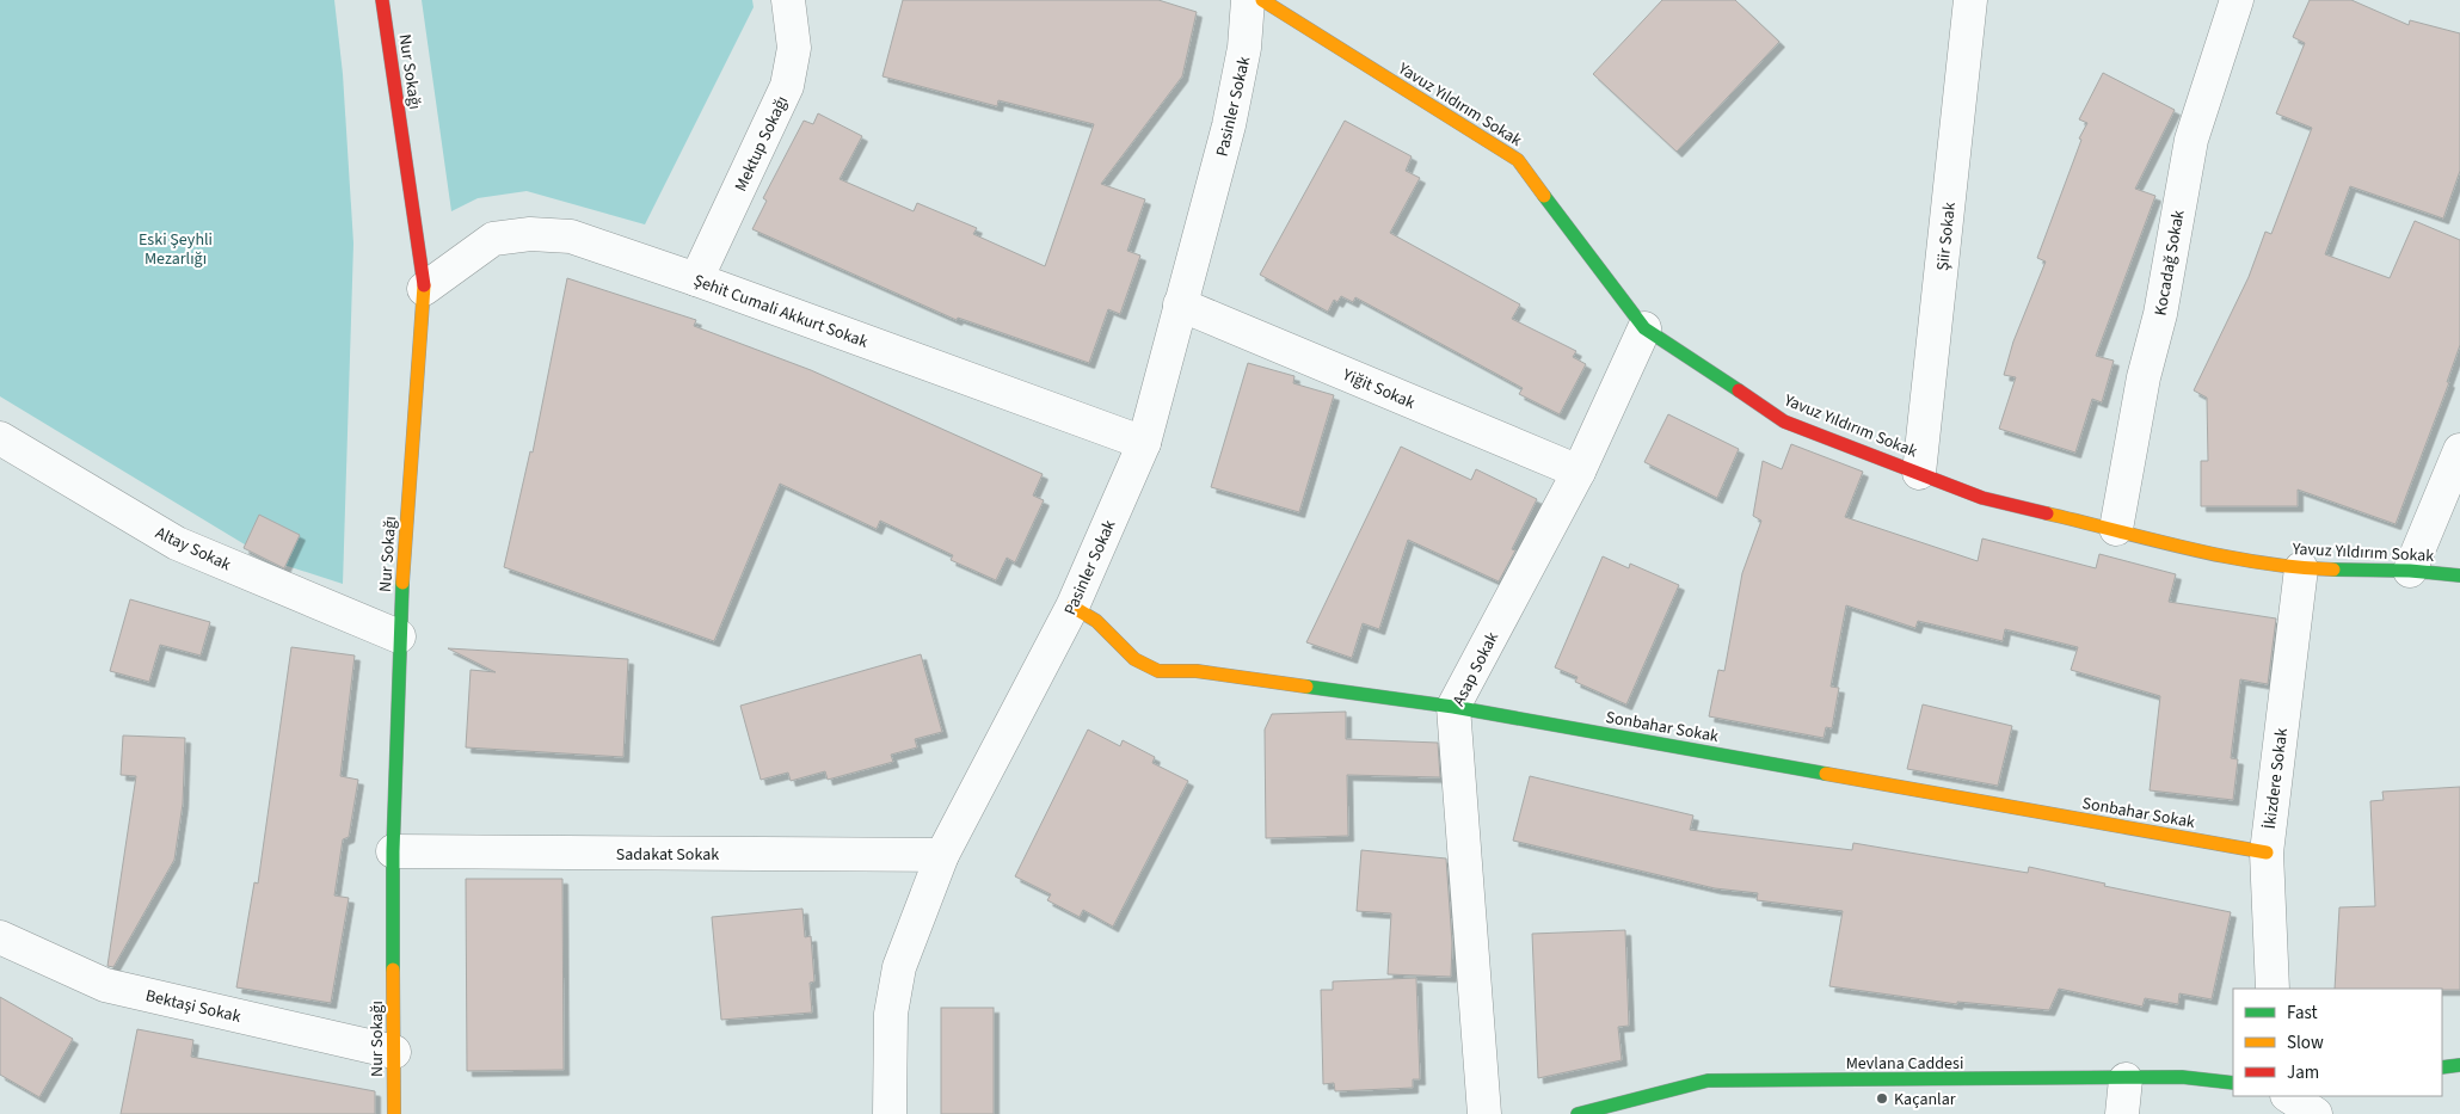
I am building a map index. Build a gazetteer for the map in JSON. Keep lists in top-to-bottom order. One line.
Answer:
{"streets":{"street":["Nur Sokağı","Yavuz Yıldırım Sokak","Pasinler Sokak","Mektup Sokağı","Şiir Sokak","Kocadağ Sokak","Şehit Cumali Akkurt Sokak","Yiğit Sokak","Altay Sokak","Asap Sokak","Sonbahar Sokak","İkizdere Sokak","Sadakat Sokak","Bektaşi Sokak","Mevlana Caddesi"]},"crossings":[["Nur Sokağı","Şehit Cumali Akkurt Sokak"],["Nur Sokağı","Altay Sokak"],["Nur Sokağı","Sadakat Sokak"],["Nur Sokağı","Bektaşi Sokak"],["Yavuz Yıldırım Sokak","Şiir Sokak"],["Yavuz Yıldırım Sokak","Kocadağ Sokak"],["Yavuz Yıldırım Sokak","Asap Sokak"],["Yavuz Yıldırım Sokak","İkizdere Sokak"],["Pasinler Sokak","Şehit Cumali Akkurt Sokak"],["Pasinler Sokak","Yiğit Sokak"],["Pasinler Sokak","Sonbahar Sokak"],["Pasinler Sokak","Sadakat Sokak"],["Mektup Sokağı","Şehit Cumali Akkurt Sokak"],["Yiğit Sokak","Asap Sokak"],["Asap Sokak","Sonbahar Sokak"],["Sonbahar Sokak","İkizdere Sokak"]],"parks":["Eski Şeyhli Mezarlığı"],"places":["Kaçanlar"],"legend":["Fast","Slow","Jam"]}
